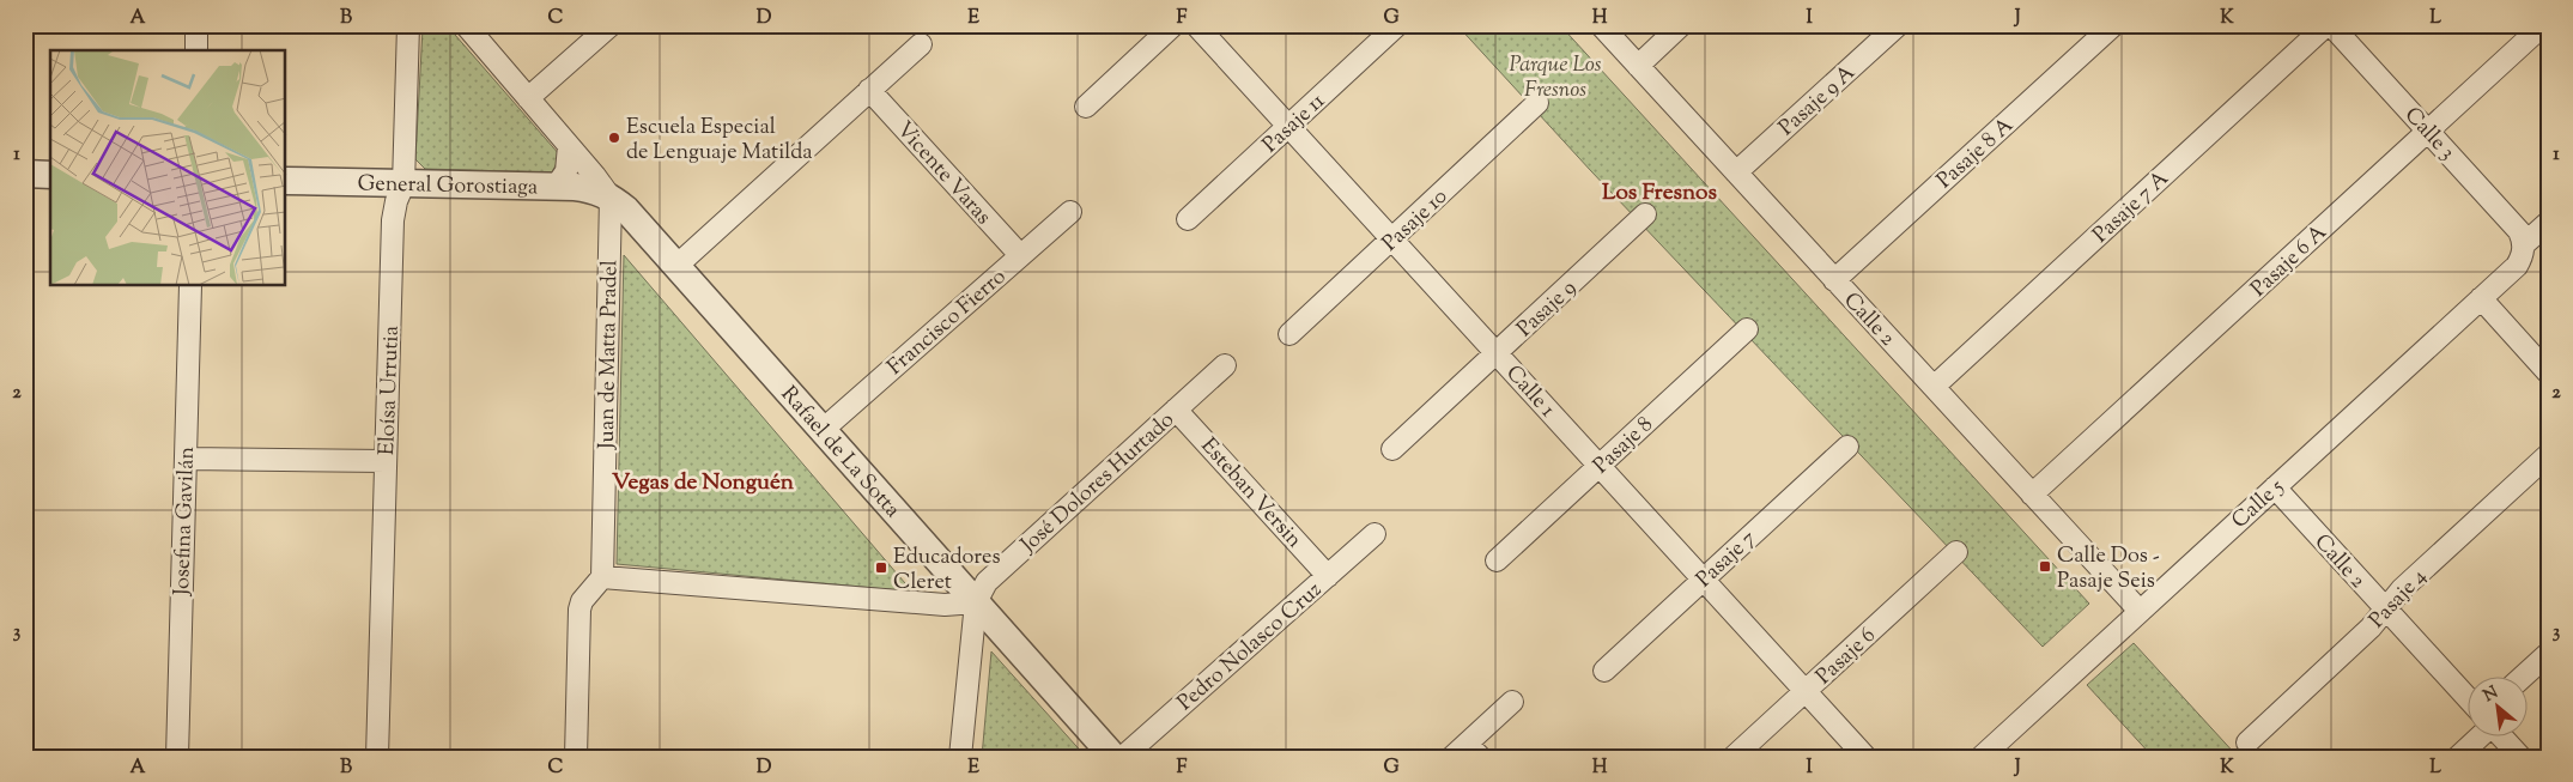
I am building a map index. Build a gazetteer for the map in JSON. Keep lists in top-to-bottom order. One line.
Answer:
{"streets":{"street":["Pasaje 9 A","Pasaje 11","Calle 3","Pasaje 8 A","Vicente Varas","General Gorostiaga","Pasaje 7 A","Pasaje 10","Pasaje 6 A","Pasaje 9","Calle 2","Francisco Fierro","Juan de Matta Pradel","Eloísa Urrutia","Calle 1","Pasaje 8","Rafael de La Sotta","José Dolores Hurtado","Esteban Versin","Calle 5","Josefina Gavilán","Pasaje 7","Pasaje 4","Pedro Nolasco Cruz","Pasaje 6"]},"crossings":[["Pasaje 9 A","Calle 2"],["Pasaje 11","Calle 1"],["Calle 3","Pasaje 6 A"],["Calle 3","Calle 5"],["Pasaje 8 A","Calle 2"],["Vicente Varas","Francisco Fierro"],["General Gorostiaga","Juan de Matta Pradel"],["General Gorostiaga","Eloísa Urrutia"],["General Gorostiaga","Rafael de La Sotta"],["Pasaje 7 A","Calle 2"],["Pasaje 10","Calle 1"],["Pasaje 6 A","Calle 2"],["Pasaje 9","Calle 1"],["Calle 2","Calle 5"],["Calle 2","Pasaje 4"],["Francisco Fierro","Rafael de La Sotta"],["Juan de Matta Pradel","Rafael de La Sotta"],["Calle 1","Pasaje 8"],["Calle 1","Pasaje 7"],["Calle 1","Pasaje 6"],["Rafael de La Sotta","José Dolores Hurtado"],["José Dolores Hurtado","Esteban Versin"],["Esteban Versin","Pedro Nolasco Cruz"]],"districts":["Los Fresnos","Vegas de Nonguén"],"parks":["Parque Los Fresnos"],"places":{"other":["Escuela Especial de Lenguaje Matilda"],"transit":["Calle Dos - Pasaje Seis","Educadores Cleret"]},"north":"top left","grid":{"columns":["A","B","C","D","E","F","G","H","I","J","K","L"],"rows":["1","2","3"]}}
